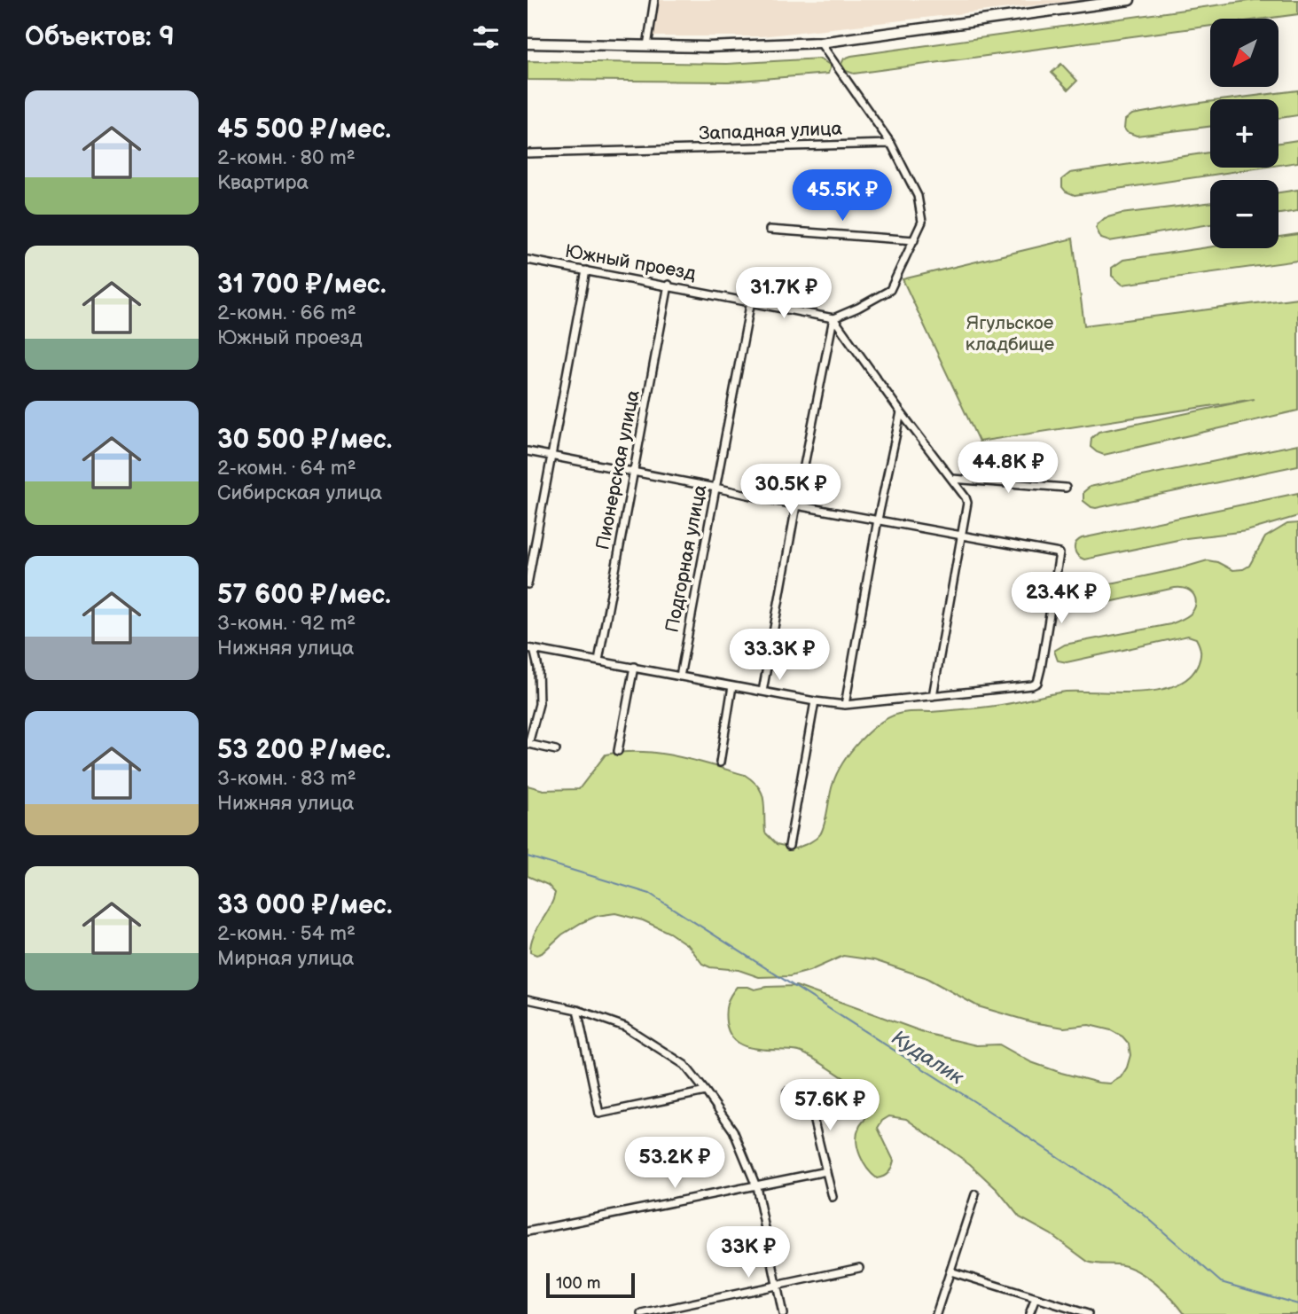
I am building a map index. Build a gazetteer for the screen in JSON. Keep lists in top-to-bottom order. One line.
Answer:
{"streets":{"street":["Западная улица","Южный проезд","Пионерская улица","Подгорная улица"]},"crossings":[["Южный проезд","Пионерская улица"],["Южный проезд","Подгорная улица"]],"water":["Кудалик"],"parks":["Ягульское кладбище"],"scale_bar":"100 m","north":"bottom left","page":{"heading":"Объектов: 9","map_buttons":["+","−"],"list":[{"name":"45 500 ₽/мес.","note":"2-комн. · 80 m² · Квартира"},{"name":"31 700 ₽/мес.","note":"2-комн. · 66 m² · Южный проезд"},{"name":"30 500 ₽/мес.","note":"2-комн. · 64 m² · Сибирская улица"},{"name":"57 600 ₽/мес.","note":"3-комн. · 92 m² · Нижняя улица"},{"name":"53 200 ₽/мес.","note":"3-комн. · 83 m² · Нижняя улица"},{"name":"33 000 ₽/мес.","note":"2-комн. · 54 m² · Мирная улица"}],"price":["45.5K ₽","31.7K ₽","44.8K ₽","30.5K ₽","23.4K ₽","33.3K ₽","57.6K ₽","53.2K ₽","33K ₽"],"scale":"100 m"}}
